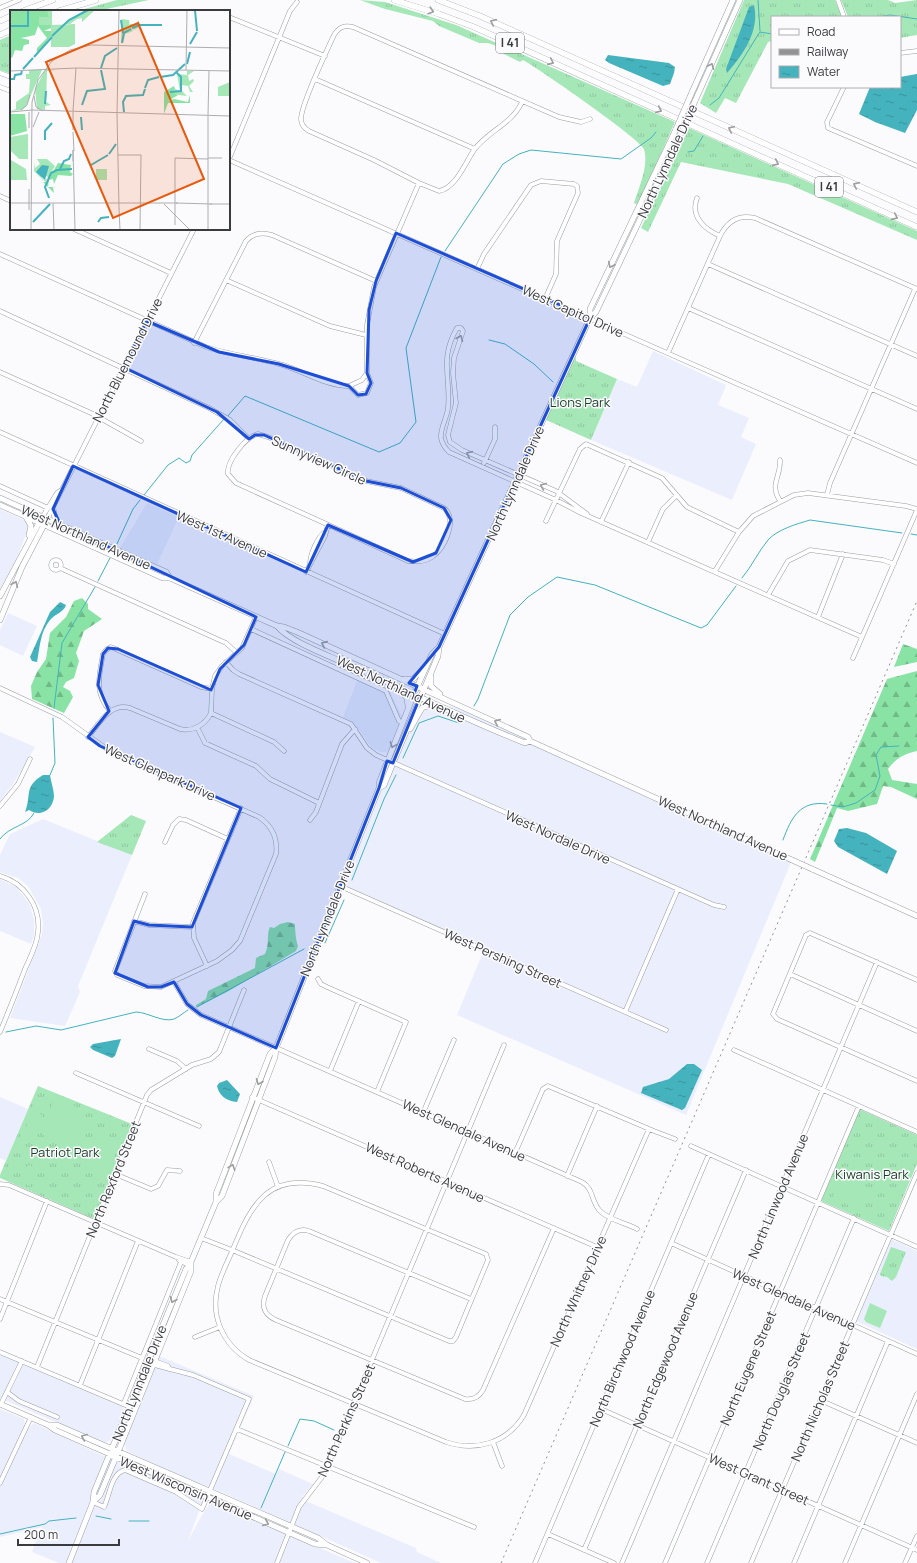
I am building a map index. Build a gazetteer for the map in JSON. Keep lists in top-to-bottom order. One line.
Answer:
{"streets":{"highway":["I 41"],"main road":["North Lynndale Drive","North Bluemound Drive","West Northland Avenue","West Wisconsin Avenue"],"street":["West Capitol Drive","Sunnyview Circle","West 1st Avenue","West Glenpark Drive","West Nordale Drive","West Pershing Street","West Glendale Avenue","West Roberts Avenue","North Rexford Street","North Linwood Avenue","North Whitney Drive","North Birchwood Avenue","North Edgewood Avenue","North Eugene Street","North Douglas Street","North Nicholas Street","North Perkins Street","West Grant Street"]},"crossings":[["North Lynndale Drive","West Capitol Drive"],["North Lynndale Drive","West 1st Avenue"],["North Lynndale Drive","West Northland Avenue"],["North Lynndale Drive","West Nordale Drive"],["North Lynndale Drive","West Pershing Street"],["North Lynndale Drive","West Glendale Avenue"],["North Lynndale Drive","West Roberts Avenue"],["North Lynndale Drive","West Wisconsin Avenue"],["North Bluemound Drive","West 1st Avenue"],["North Bluemound Drive","West Northland Avenue"],["West Glendale Avenue","North Rexford Street"],["West Glendale Avenue","North Linwood Avenue"],["West Glendale Avenue","North Whitney Drive"],["West Glendale Avenue","North Birchwood Avenue"],["West Glendale Avenue","North Edgewood Avenue"],["West Glendale Avenue","North Eugene Street"],["West Glendale Avenue","North Douglas Street"],["West Glendale Avenue","North Nicholas Street"],["West Glendale Avenue","North Perkins Street"],["West Roberts Avenue","North Whitney Drive"],["West Roberts Avenue","North Perkins Street"],["North Linwood Avenue","West Grant Street"],["North Whitney Drive","North Perkins Street"],["North Birchwood Avenue","West Grant Street"],["North Edgewood Avenue","West Grant Street"],["North Eugene Street","West Grant Street"],["North Douglas Street","West Grant Street"],["North Nicholas Street","West Grant Street"],["North Perkins Street","West Wisconsin Avenue"]],"parks":["Lions Park","Patriot Park","Kiwanis Park"],"legend":["Road","Railway","Water"],"scale_bar":"200 m"}
